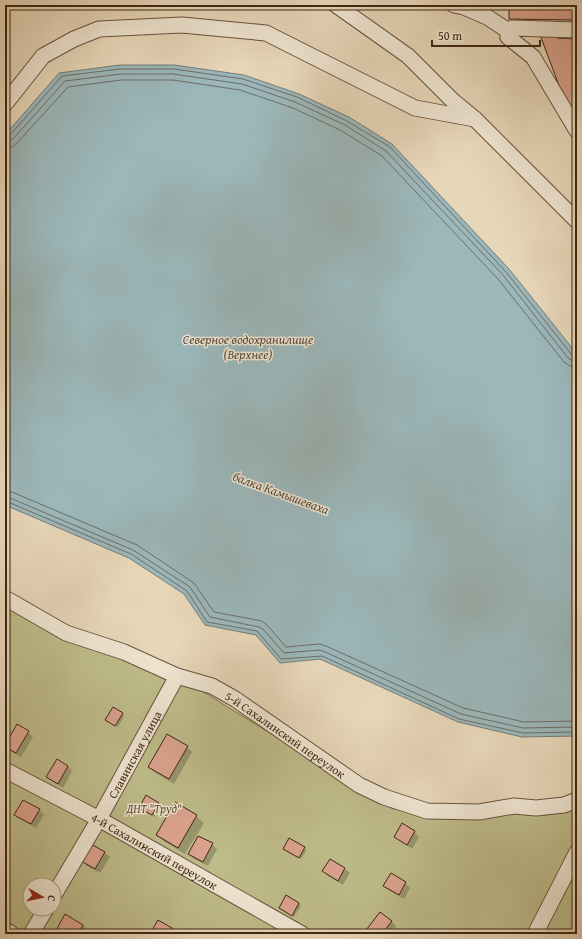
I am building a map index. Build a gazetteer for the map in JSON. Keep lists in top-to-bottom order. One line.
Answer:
{"streets":{"street":["5-й Сахалинский переулок","Славинская улица","4-й Сахалинский переулок"]},"crossings":[["5-й Сахалинский переулок","Славинская улица"],["Славинская улица","4-й Сахалинский переулок"]],"water":["Северное водохранилище (Верхнее)","балка Камышеваха"],"parks":["ДНТ \"Труд\""],"scale_bar":"50 m","north":"right"}
